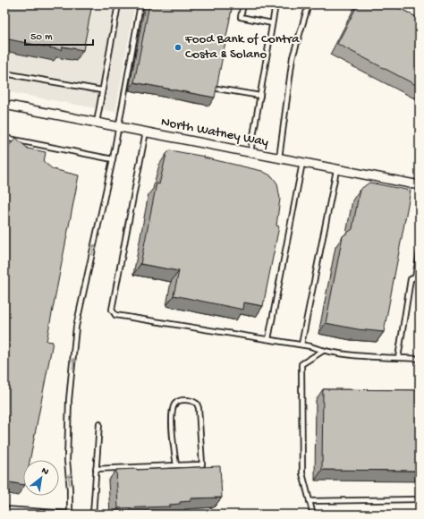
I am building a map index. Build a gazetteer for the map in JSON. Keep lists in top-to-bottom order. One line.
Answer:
{"streets":{"street":["North Watney Way"]},"places":["Food Bank of Contra Costa & Solano"],"scale_bar":"50 m","north":"top right"}
